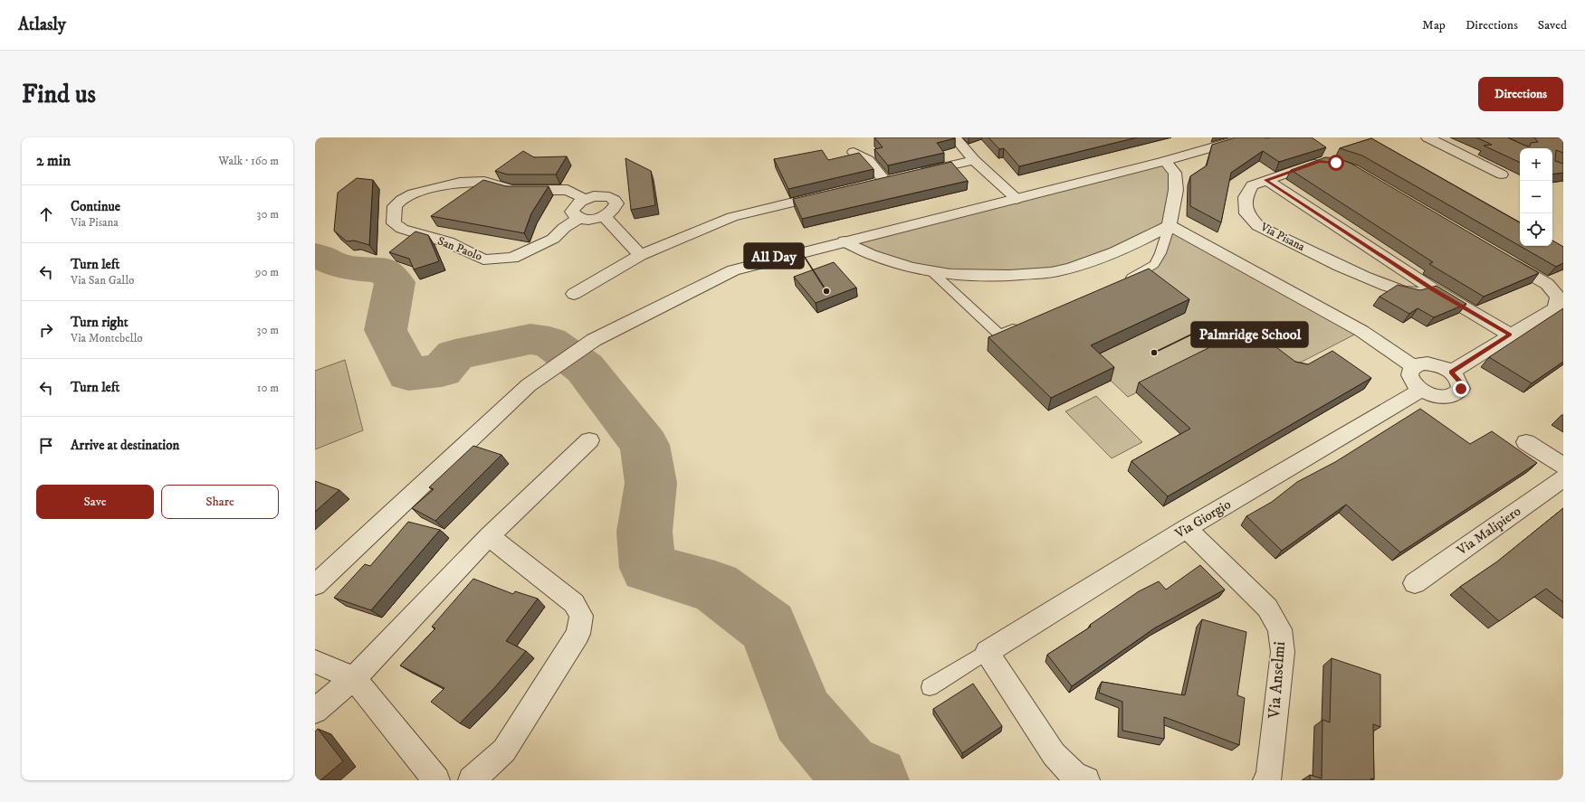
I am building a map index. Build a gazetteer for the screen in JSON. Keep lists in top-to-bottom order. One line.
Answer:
{"streets":{"street":["Via Pisana","San Paolo","Via Giorgio","Via Malipiero","Via Anselmi"]},"crossings":[["Via Giorgio","Via Anselmi"]],"places":["All Day","Palmridge School"],"page":{"header":"Atlasly","nav":["Map","Directions","Saved"],"buttons":["Directions",["Save","Share"]],"title":"Find us","heading":["2 min","Walk · 160 m"],"map_buttons":["+","−"],"list":[["Continue","Via Pisana","30 m"],["Turn left","Via San Gallo","90 m"],["Turn right","Via Montebello","30 m"],["Turn left","10 m"],"Arrive at destination"]}}
